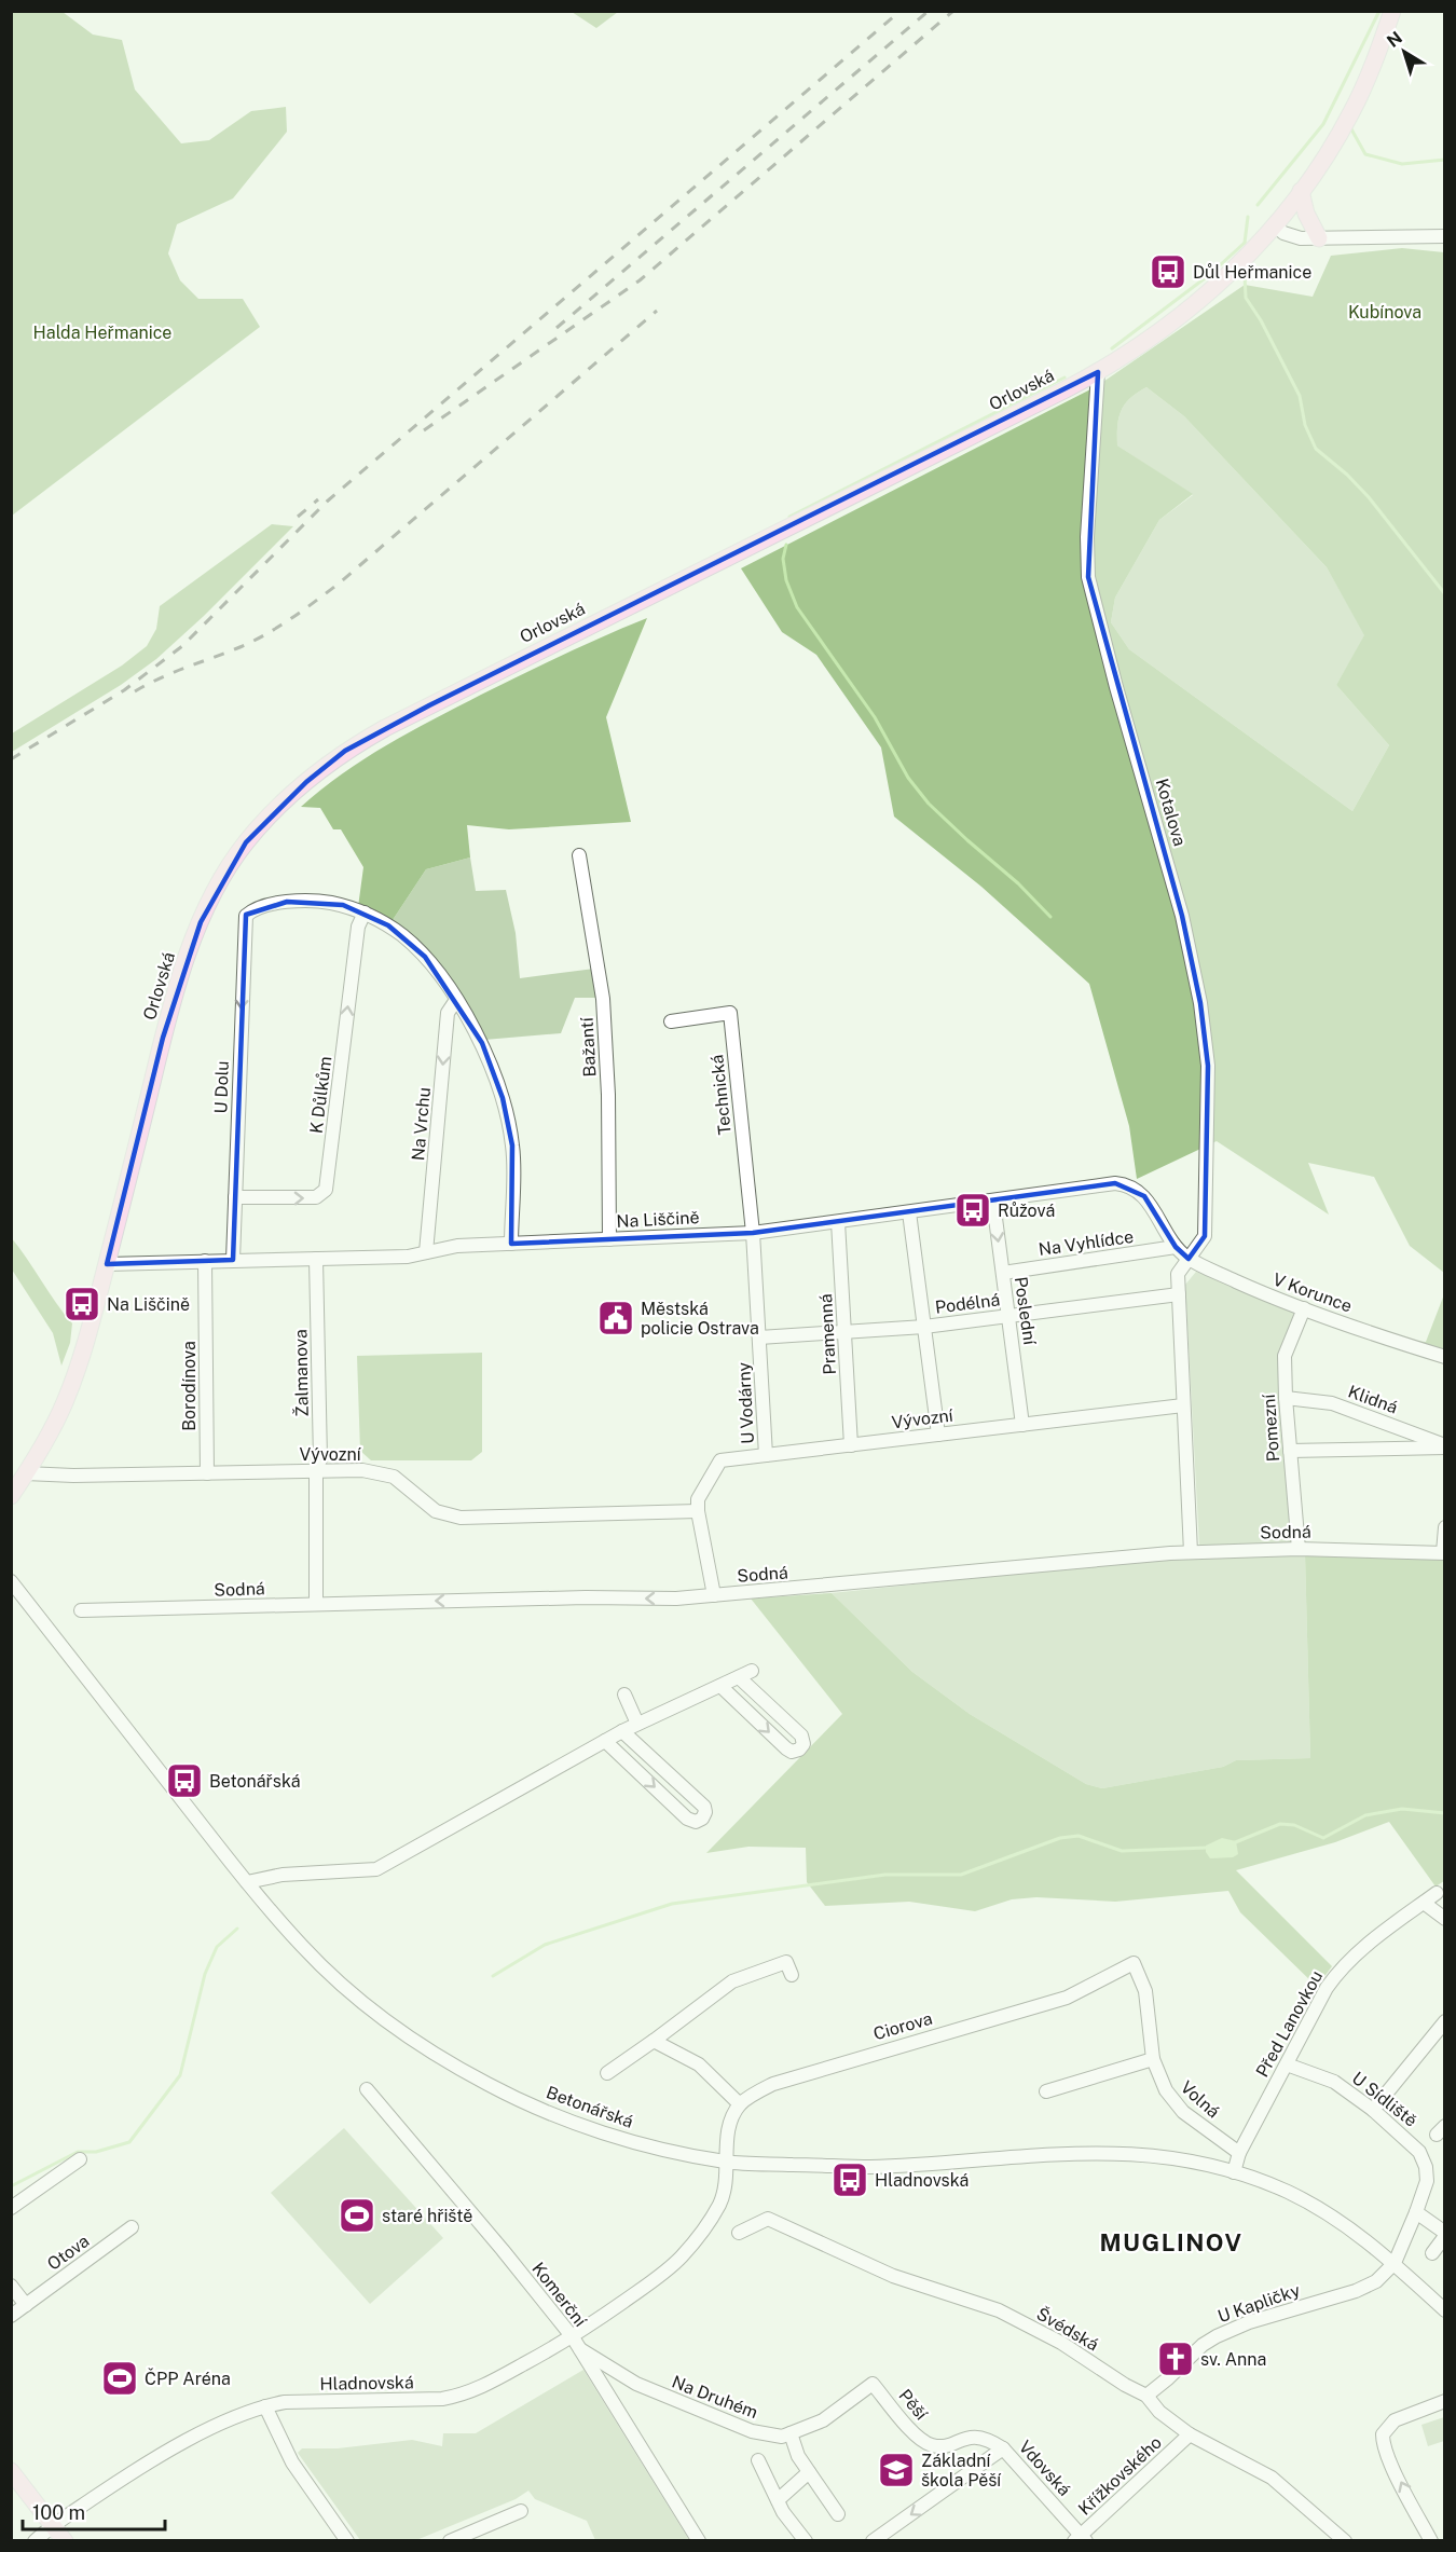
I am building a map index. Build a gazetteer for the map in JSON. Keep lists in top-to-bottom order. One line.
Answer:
{"streets":{"main road":["Orlovská"],"street":["Kotalova","Bažantí","U Dolu","K Důlkům","Technická","Na Vrchu","Na Liščině","Na Vyhlídce","V Korunce","Podélná","Poslední","Pramenná","Žalmanova","Borodínova","Klidná","U Vodárny","Vývozní","Pomezní","Sodná","Před Lanovkou","Ciorova","Volná","U Sídliště","Betonářská","Otova","Komerční","U Kapličky","Švédská","Hladnovská","Na Druhém","Pěší","Vdovská","Křížkovského"]},"crossings":[["Orlovská","Kotalova"],["Orlovská","Na Liščině"],["Orlovská","Vývozní"],["Kotalova","V Korunce"],["Bažantí","Na Liščině"],["U Dolu","K Důlkům"],["U Dolu","Na Liščině"],["Technická","Na Liščině"],["Technická","U Vodárny"],["Na Vrchu","Na Liščině"],["Na Liščině","Na Vyhlídce"],["Na Liščině","V Korunce"],["Na Liščině","Poslední"],["Na Liščině","Pramenná"],["Na Liščině","Žalmanova"],["Na Liščině","Borodínova"],["Na Liščině","U Vodárny"],["Na Vyhlídce","V Korunce"],["Na Vyhlídce","Poslední"],["V Korunce","Pomezní"],["Podélná","Poslední"],["Podélná","Pramenná"],["Podélná","U Vodárny"],["Poslední","Vývozní"],["Pramenná","Vývozní"],["Žalmanova","Vývozní"],["Žalmanova","Sodná"],["Borodínova","Vývozní"],["Klidná","Pomezní"],["U Vodárny","Vývozní"],["Pomezní","Sodná"],["Před Lanovkou","Volná"],["Před Lanovkou","U Sídliště"],["Ciorova","Volná"],["U Sídliště","U Kapličky"],["Betonářská","Hladnovská"],["Komerční","Hladnovská"],["Komerční","Na Druhém"],["U Kapličky","Švédská"],["Švédská","Křížkovského"],["Hladnovská","Na Druhém"],["Na Druhém","Pěší"],["Pěší","Vdovská"],["Vdovská","Křížkovského"]],"one_way":["K Důlkům"],"districts":["MUGLINOV"],"parks":["Kubínova","Halda Heřmanice"],"places":{"bus stop":["Důl Heřmanice","Růžová","Na Liščině","Betonářská","Hladnovská"],"public building":["Městská policie Ostrava"],"sports":["staré hřiště","ČPP Aréna"],"church":["sv. Anna"],"school or university":["Základní škola Pěší"]},"scale_bar":"100 m","north":"top left"}
